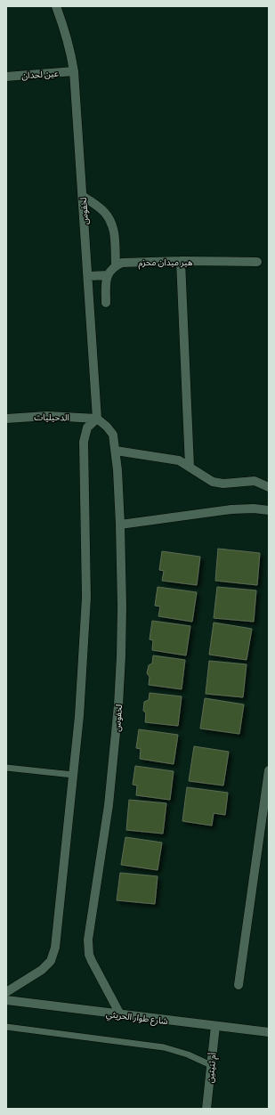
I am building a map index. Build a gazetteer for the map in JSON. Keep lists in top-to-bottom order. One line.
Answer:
{"streets":{"street":["عين لحدان","لخفوس","هير ميدان محزم","الدحيليات","شارع طوار الحريثي","أم ثنيتين"]},"crossings":[["عين لحدان","لخفوس"],["لخفوس","الدحيليات"],["لخفوس","شارع طوار الحريثي"],["شارع طوار الحريثي","أم ثنيتين"]]}
